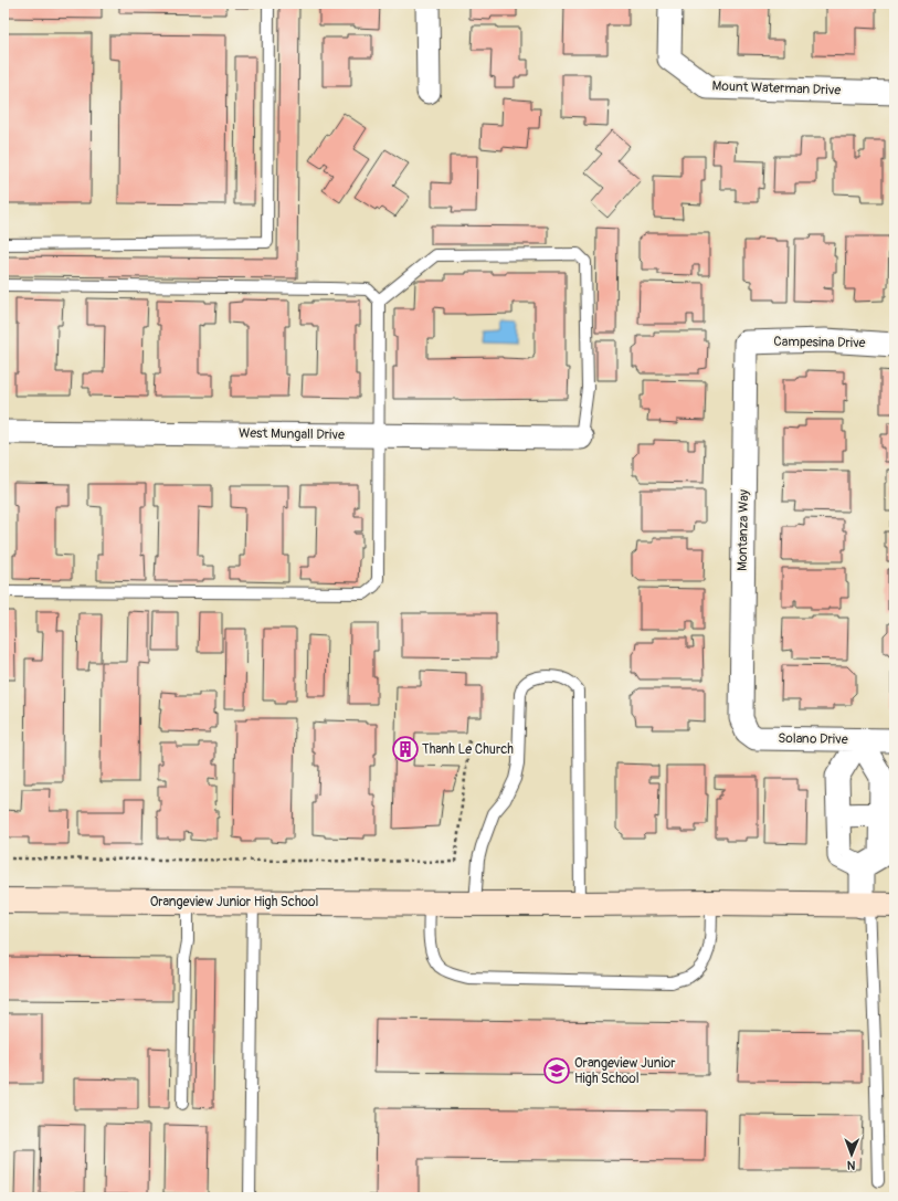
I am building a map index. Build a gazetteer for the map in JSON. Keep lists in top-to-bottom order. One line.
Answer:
{"streets":{"main road":["Orangeview Junior High School"],"street":["Mount Waterman Drive","Campesina Drive","West Mungall Drive","Montanza Way","Solano Drive"]},"crossings":[["Campesina Drive","Montanza Way"],["Montanza Way","Solano Drive"]],"places":{"building":["Thanh Le Church"],"school or university":["Orangeview Junior High School"]},"north":"bottom"}
